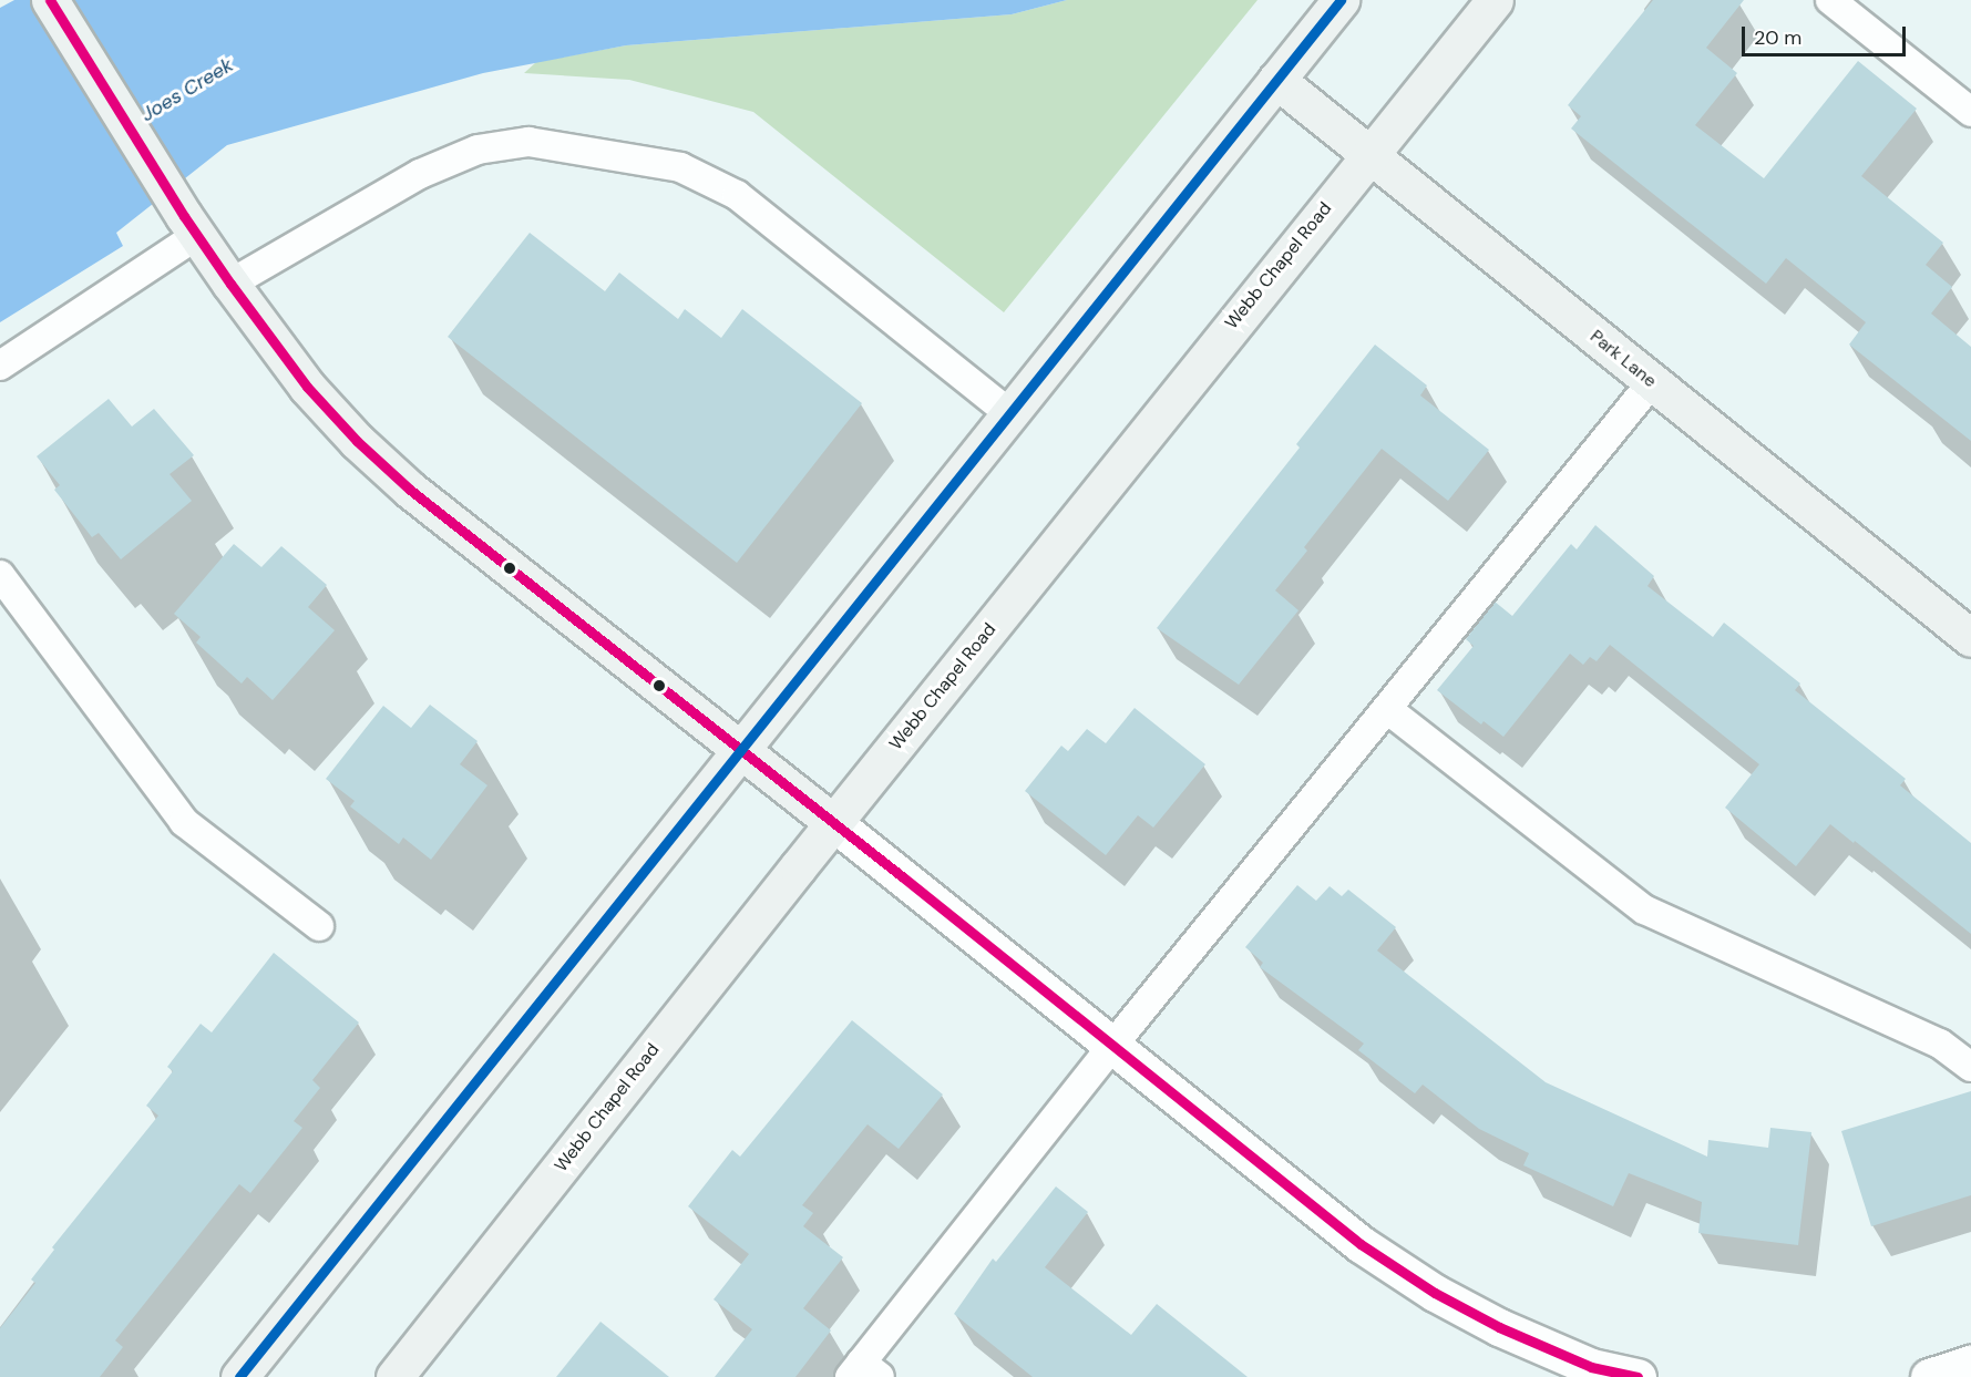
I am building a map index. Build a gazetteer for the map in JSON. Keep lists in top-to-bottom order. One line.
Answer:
{"streets":{"main road":["Webb Chapel Road","Park Lane"]},"crossings":[["Webb Chapel Road","Park Lane"]],"water":["Joes Creek"],"scale_bar":"20 m"}
